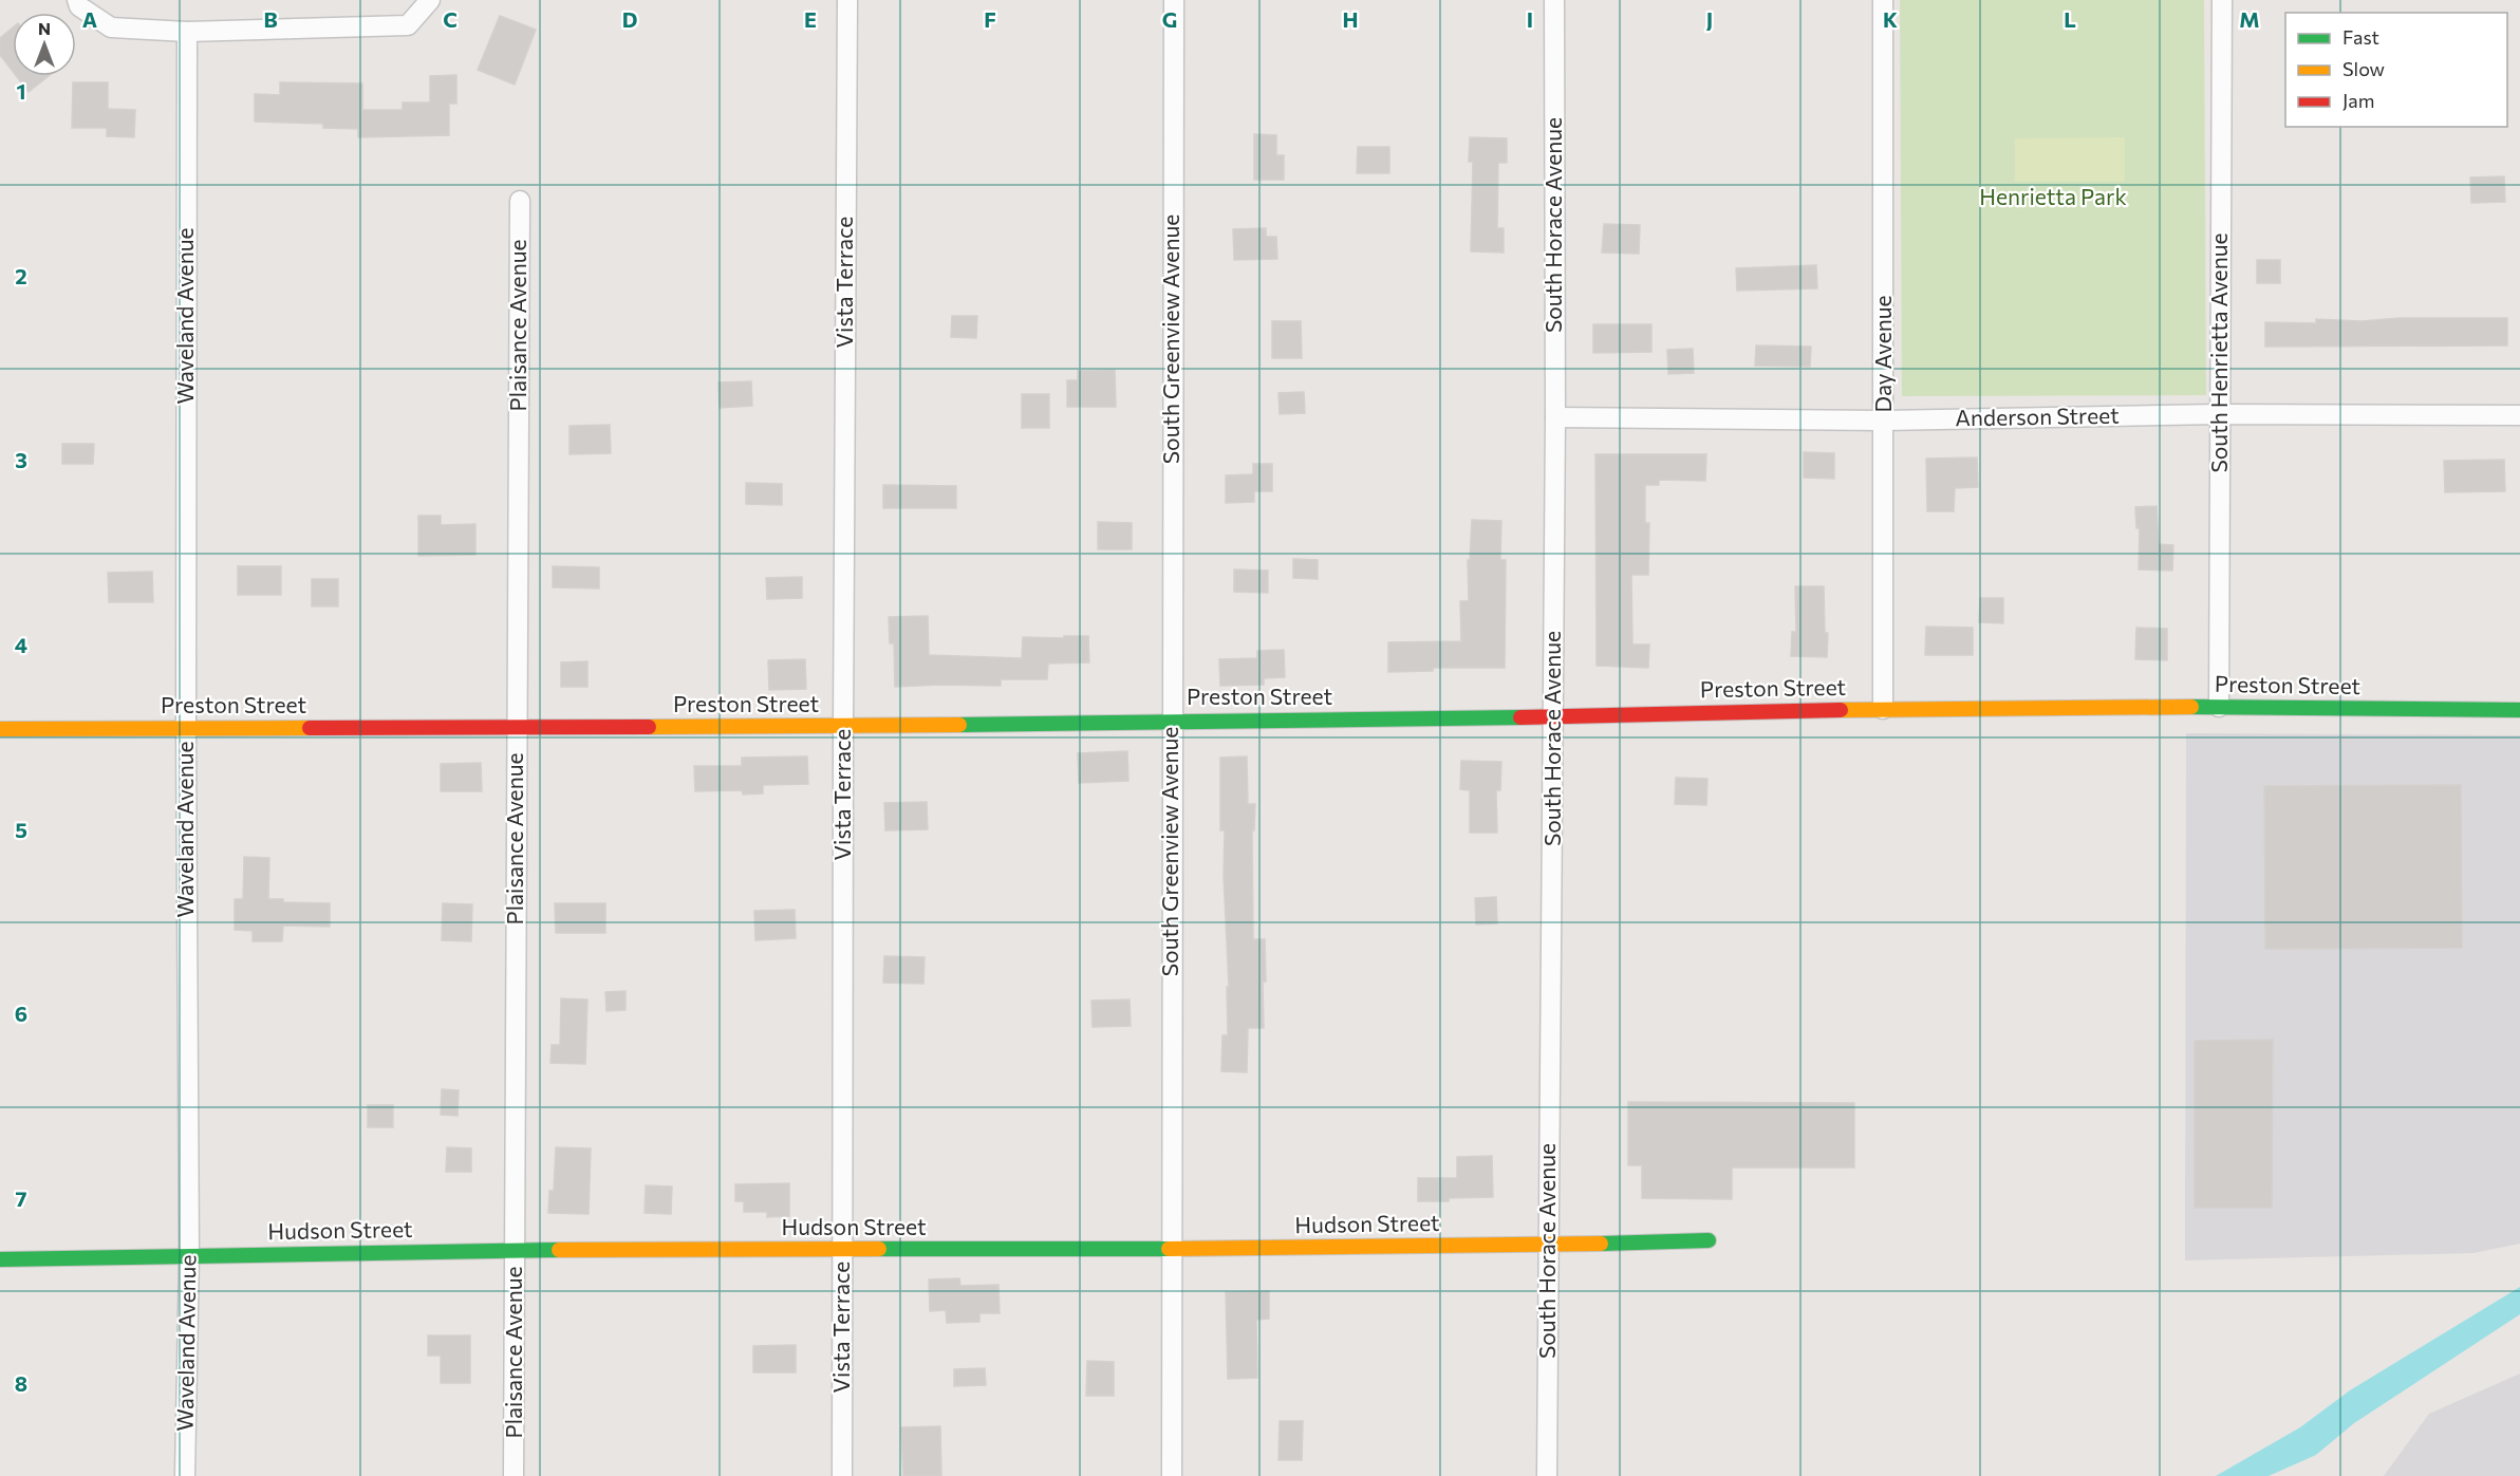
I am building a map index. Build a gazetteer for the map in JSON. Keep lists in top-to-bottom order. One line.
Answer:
{"streets":{"street":["South Horace Avenue","Vista Terrace","Waveland Avenue","Plaisance Avenue","South Greenview Avenue","South Henrietta Avenue","Day Avenue","Anderson Street","Preston Street","Hudson Street"]},"crossings":[["South Horace Avenue","Anderson Street"],["South Horace Avenue","Preston Street"],["South Horace Avenue","Hudson Street"],["Vista Terrace","Preston Street"],["Vista Terrace","Hudson Street"],["Waveland Avenue","Preston Street"],["Waveland Avenue","Hudson Street"],["Plaisance Avenue","Preston Street"],["Plaisance Avenue","Hudson Street"],["South Greenview Avenue","Preston Street"],["South Greenview Avenue","Hudson Street"],["South Henrietta Avenue","Anderson Street"],["South Henrietta Avenue","Preston Street"],["Day Avenue","Anderson Street"],["Day Avenue","Preston Street"]],"parks":["Henrietta Park"],"legend":["Fast","Slow","Jam"],"north":"top","grid":{"columns":["A","B","C","D","E","F","G","H","I","J","K","L","M"],"rows":["1","2","3","4","5","6","7","8"]}}
